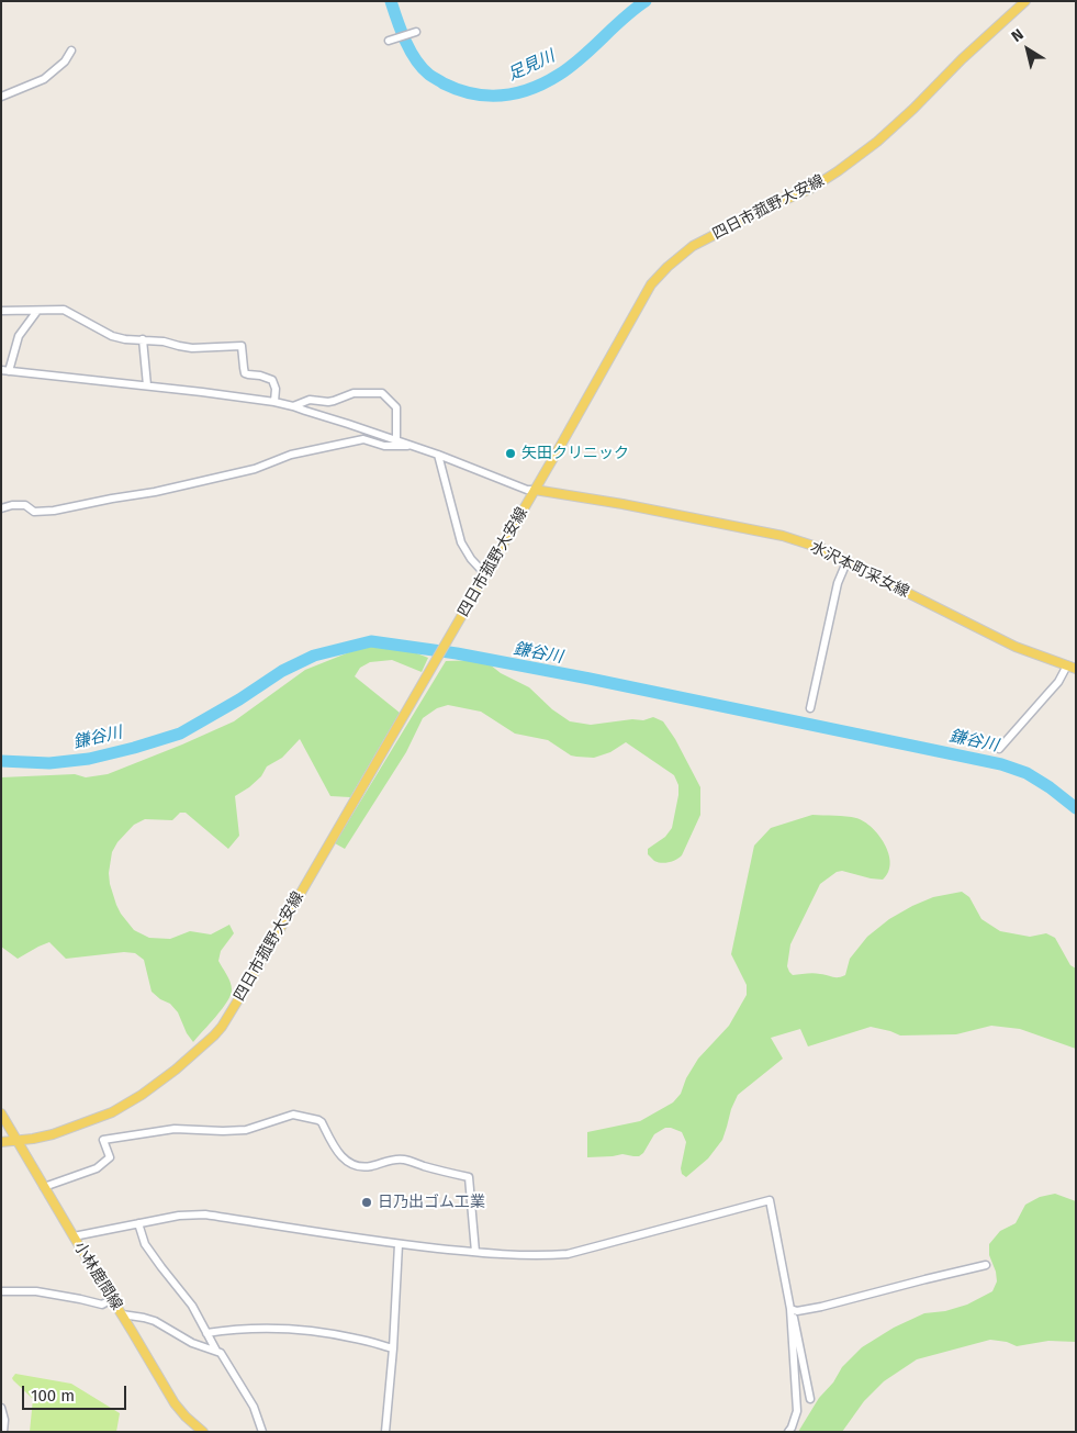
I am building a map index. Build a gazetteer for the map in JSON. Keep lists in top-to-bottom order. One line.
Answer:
{"streets":{"main road":["四日市菰野大安線","水沢本町采女線","小林鹿間線"]},"crossings":[["四日市菰野大安線","水沢本町采女線"],["四日市菰野大安線","小林鹿間線"]],"water":["足見川","鎌谷川"],"places":["矢田クリニック","日乃出ゴム工業"],"scale_bar":"100 m","north":"top left"}
